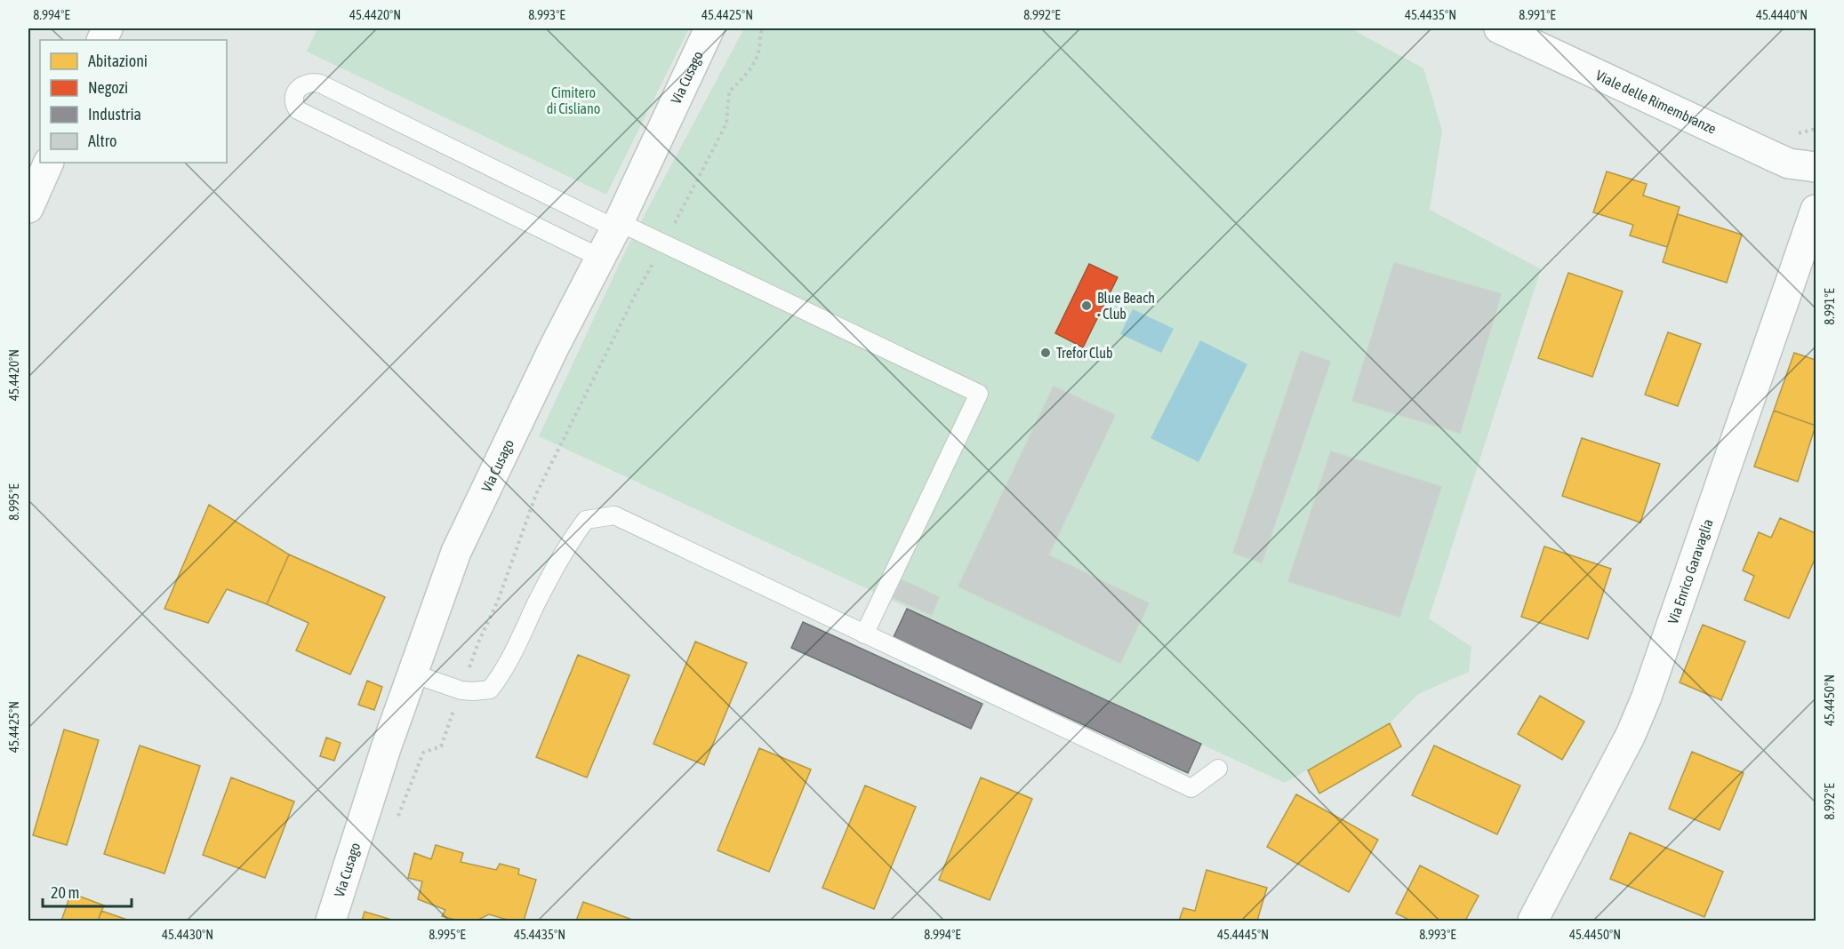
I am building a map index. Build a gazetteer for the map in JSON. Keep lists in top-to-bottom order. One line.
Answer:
{"streets":{"street":["Via Cusago","Viale delle Rimembranze","Via Enrico Garavaglia"]},"parks":["Cimitero di Cisliano"],"places":["Blue Beach - Club","Trefor Club"],"legend":["Abitazioni","Negozi","Industria","Altro"],"scale_bar":"20 m","coordinates":["8.994°E","45.4420°N","8.993°E","45.4425°N","8.992°E","45.4435°N","8.991°E","45.4440°N","8.995°E","45.4450°N","45.4430°N","45.4445°N"]}
